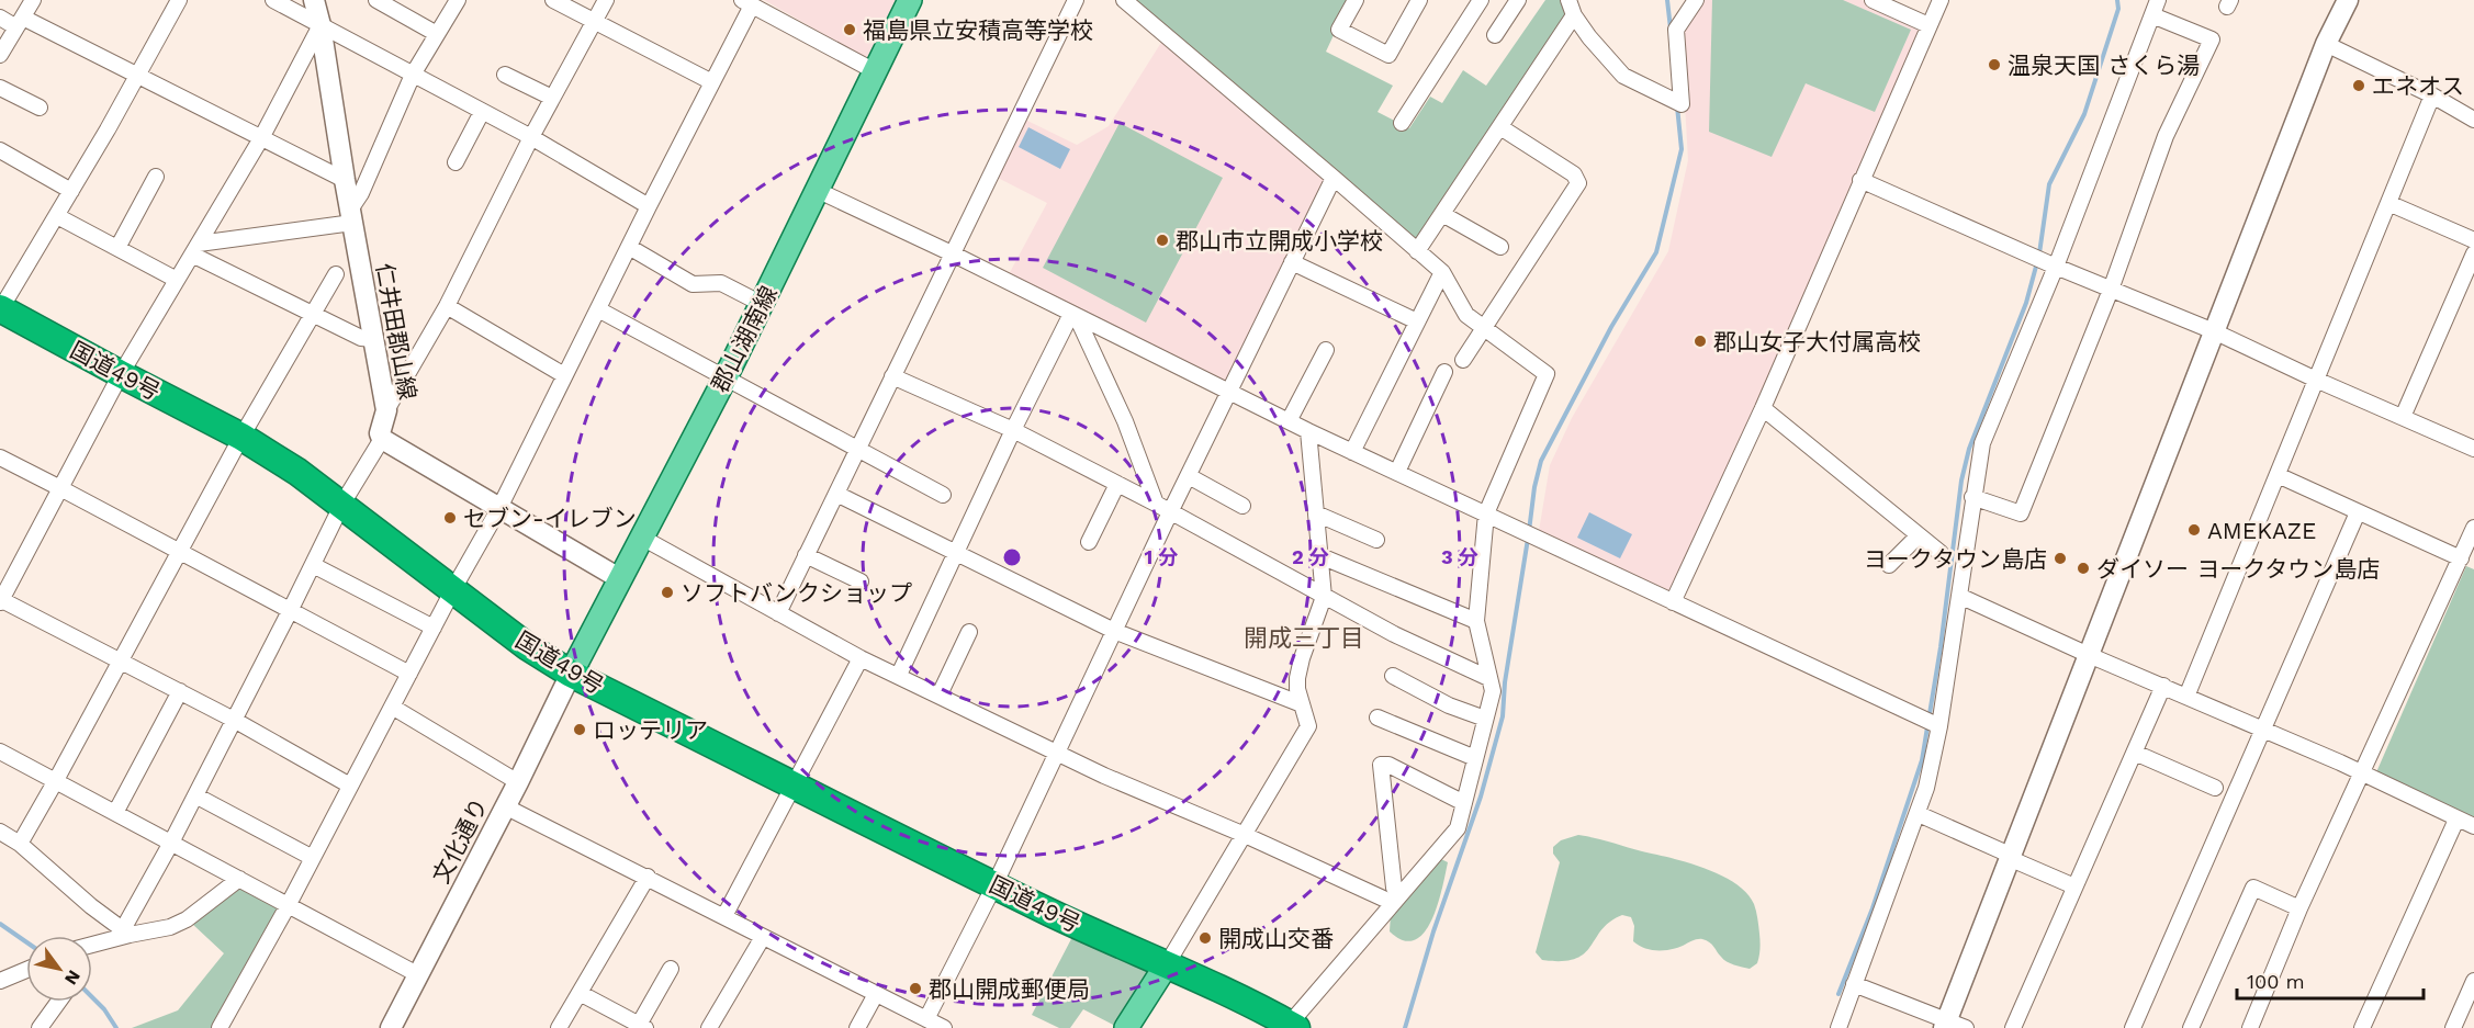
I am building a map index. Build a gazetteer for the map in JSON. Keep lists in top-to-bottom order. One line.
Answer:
{"streets":{"highway":["国道49号"],"main road":["郡山湖南線"],"street":["仁井田郡山線","文化通り"]},"crossings":[["郡山湖南線","国道49号"],["郡山湖南線","文化通り"],["国道49号","文化通り"]],"districts":["開成三丁目"],"places":["福島県立安積高等学校","温泉天国 さくら湯","エネオス","郡山市立開成小学校","郡山女子大付属高校","セブン-イレブン","AMEKAZE","ヨークタウン島店","ダイソー ヨークタウン島店","ソフトバンクショップ","ロッテリア","開成山交番","郡山開成郵便局"],"scale_bar":"100 m","north":"bottom right","rings":["1 分","2 分","3 分"]}
